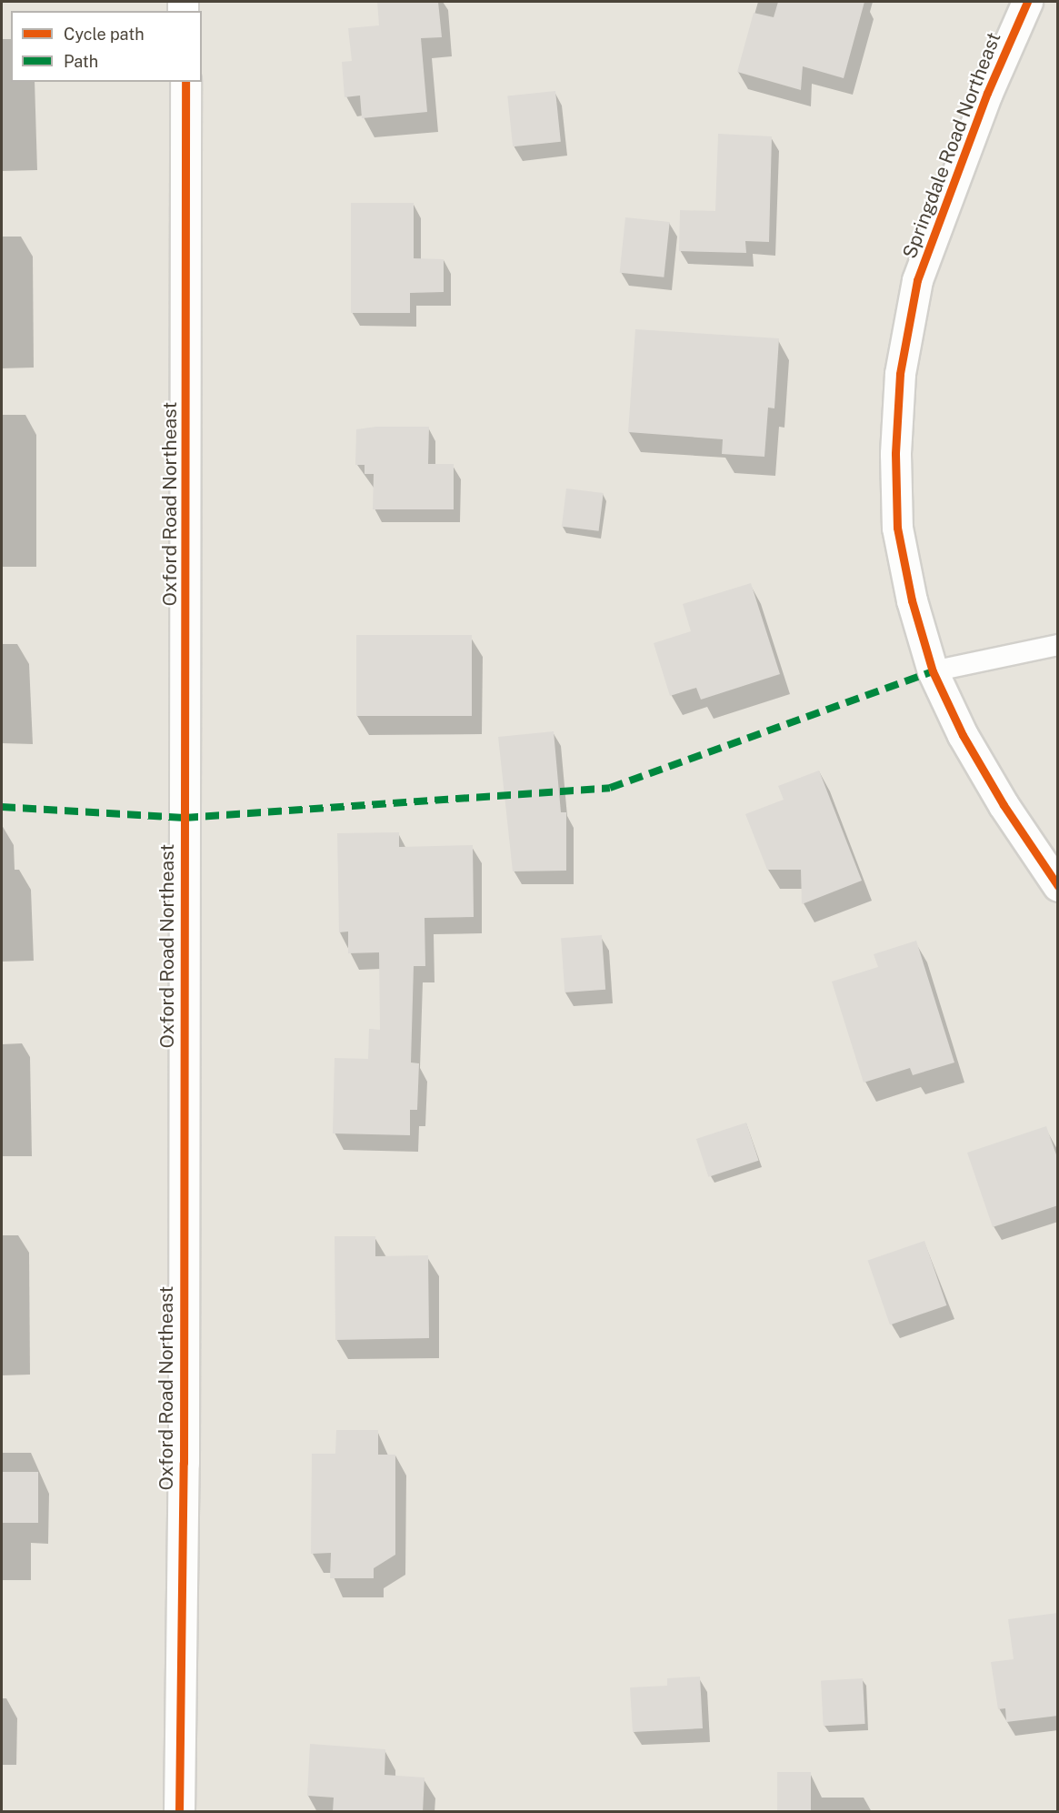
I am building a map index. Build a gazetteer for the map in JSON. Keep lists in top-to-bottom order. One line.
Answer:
{"streets":{"street":["Springdale Road Northeast","Oxford Road Northeast"]},"legend":["Cycle path","Path"]}
